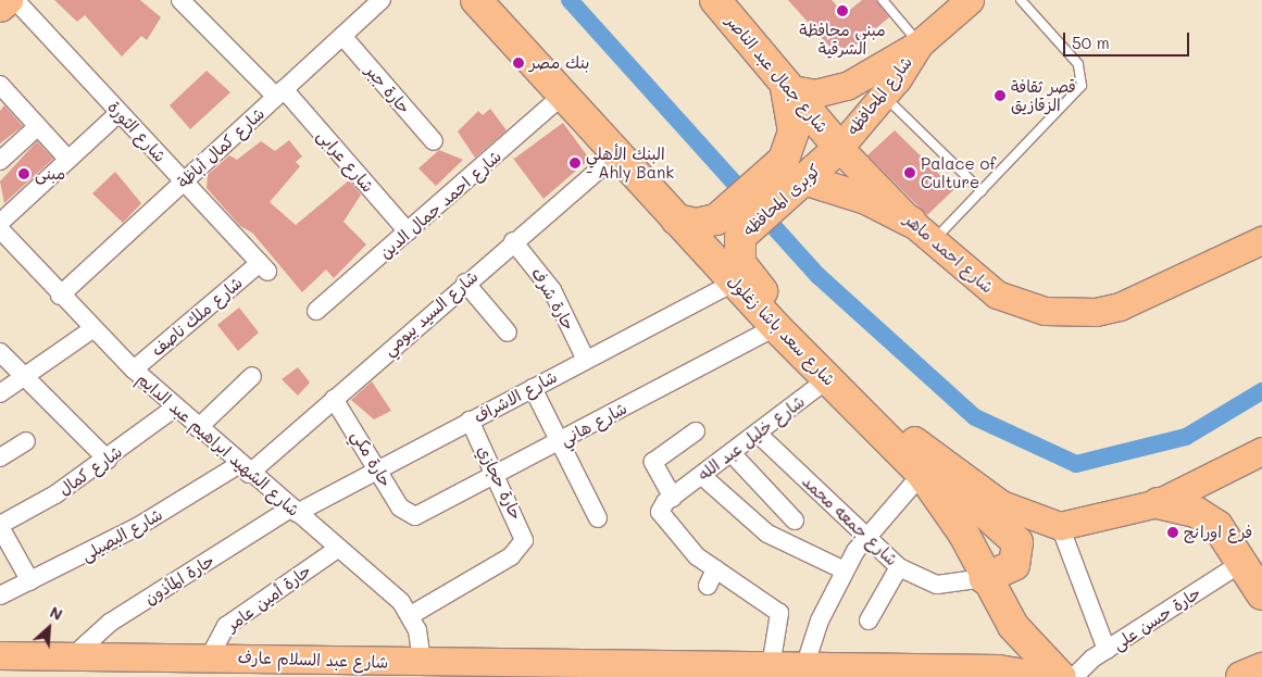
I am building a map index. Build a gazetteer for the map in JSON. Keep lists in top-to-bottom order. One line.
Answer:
{"streets":{"highway":["شارع جمال عبد الناصر","كوبرى المحافظه","شارع سعد باشا زغلول"],"main road":["شارع المحافظه","شارع احمد ماهر","شارع عبد السلام عارف"],"street":["حارة جبر","شارع الثورة","شارع كمال أباظة","شارع عرابى","شارع احمد جمال الدين","حارة شرف","شارع السيد بيومي","شارع ملك ناصف","شارع الاشراف","شارع هاني","شارع خليل عبد الله","شارع الشهيد ابراهيم عبد الدايم","حارة مكي","شارع كمال","حارة حجازي","شارع جمعه محمد","شارع البصيلى","حارة المأذون","حارة أمين عامر","حارة حسن على"]},"crossings":[["شارع جمال عبد الناصر","شارع المحافظه"],["شارع جمال عبد الناصر","كوبرى المحافظه"],["شارع جمال عبد الناصر","شارع احمد ماهر"],["حارة جبر","شارع كمال أباظة"],["شارع المحافظه","كوبرى المحافظه"],["شارع المحافظه","شارع احمد ماهر"],["شارع الثورة","شارع كمال أباظة"],["شارع الثورة","شارع ملك ناصف"],["شارع كمال أباظة","شارع عرابى"],["شارع كمال أباظة","شارع الشهيد ابراهيم عبد الدايم"],["شارع عرابى","شارع احمد جمال الدين"],["كوبرى المحافظه","شارع احمد ماهر"],["كوبرى المحافظه","شارع سعد باشا زغلول"],["كوبرى المحافظه","شارع الاشراف"],["شارع احمد جمال الدين","شارع سعد باشا زغلول"],["حارة شرف","شارع السيد بيومي"],["حارة شرف","شارع الاشراف"],["شارع السيد بيومي","شارع سعد باشا زغلول"],["شارع السيد بيومي","شارع الشهيد ابراهيم عبد الدايم"],["شارع السيد بيومي","حارة مكي"],["شارع السيد بيومي","شارع البصيلى"],["شارع ملك ناصف","شارع الشهيد ابراهيم عبد الدايم"],["شارع سعد باشا زغلول","شارع الاشراف"],["شارع سعد باشا زغلول","شارع هاني"],["شارع سعد باشا زغلول","شارع خليل عبد الله"],["شارع سعد باشا زغلول","شارع جمعه محمد"],["شارع الاشراف","شارع الشهيد ابراهيم عبد الدايم"],["شارع الاشراف","حارة مكي"],["شارع الاشراف","حارة حجازي"],["شارع الاشراف","حارة المأذون"],["شارع هاني","حارة مكي"],["شارع هاني","حارة حجازي"],["شارع خليل عبد الله","شارع جمعه محمد"],["شارع الشهيد ابراهيم عبد الدايم","شارع كمال"],["شارع الشهيد ابراهيم عبد الدايم","حارة حجازي"],["شارع الشهيد ابراهيم عبد الدايم","شارع البصيلى"],["شارع الشهيد ابراهيم عبد الدايم","حارة المأذون"],["شارع الشهيد ابراهيم عبد الدايم","حارة أمين عامر"],["حارة المأذون","شارع عبد السلام عارف"],["حارة أمين عامر","شارع عبد السلام عارف"]],"places":["مبنى محافظة الشرقية","بنك مصر","قصر ثقافة الزقازيق","البنك الأهلي - Ahly Bank","Palace of Culture","مبنى","فرع اورانج"],"scale_bar":"50 m","north":"top right"}
